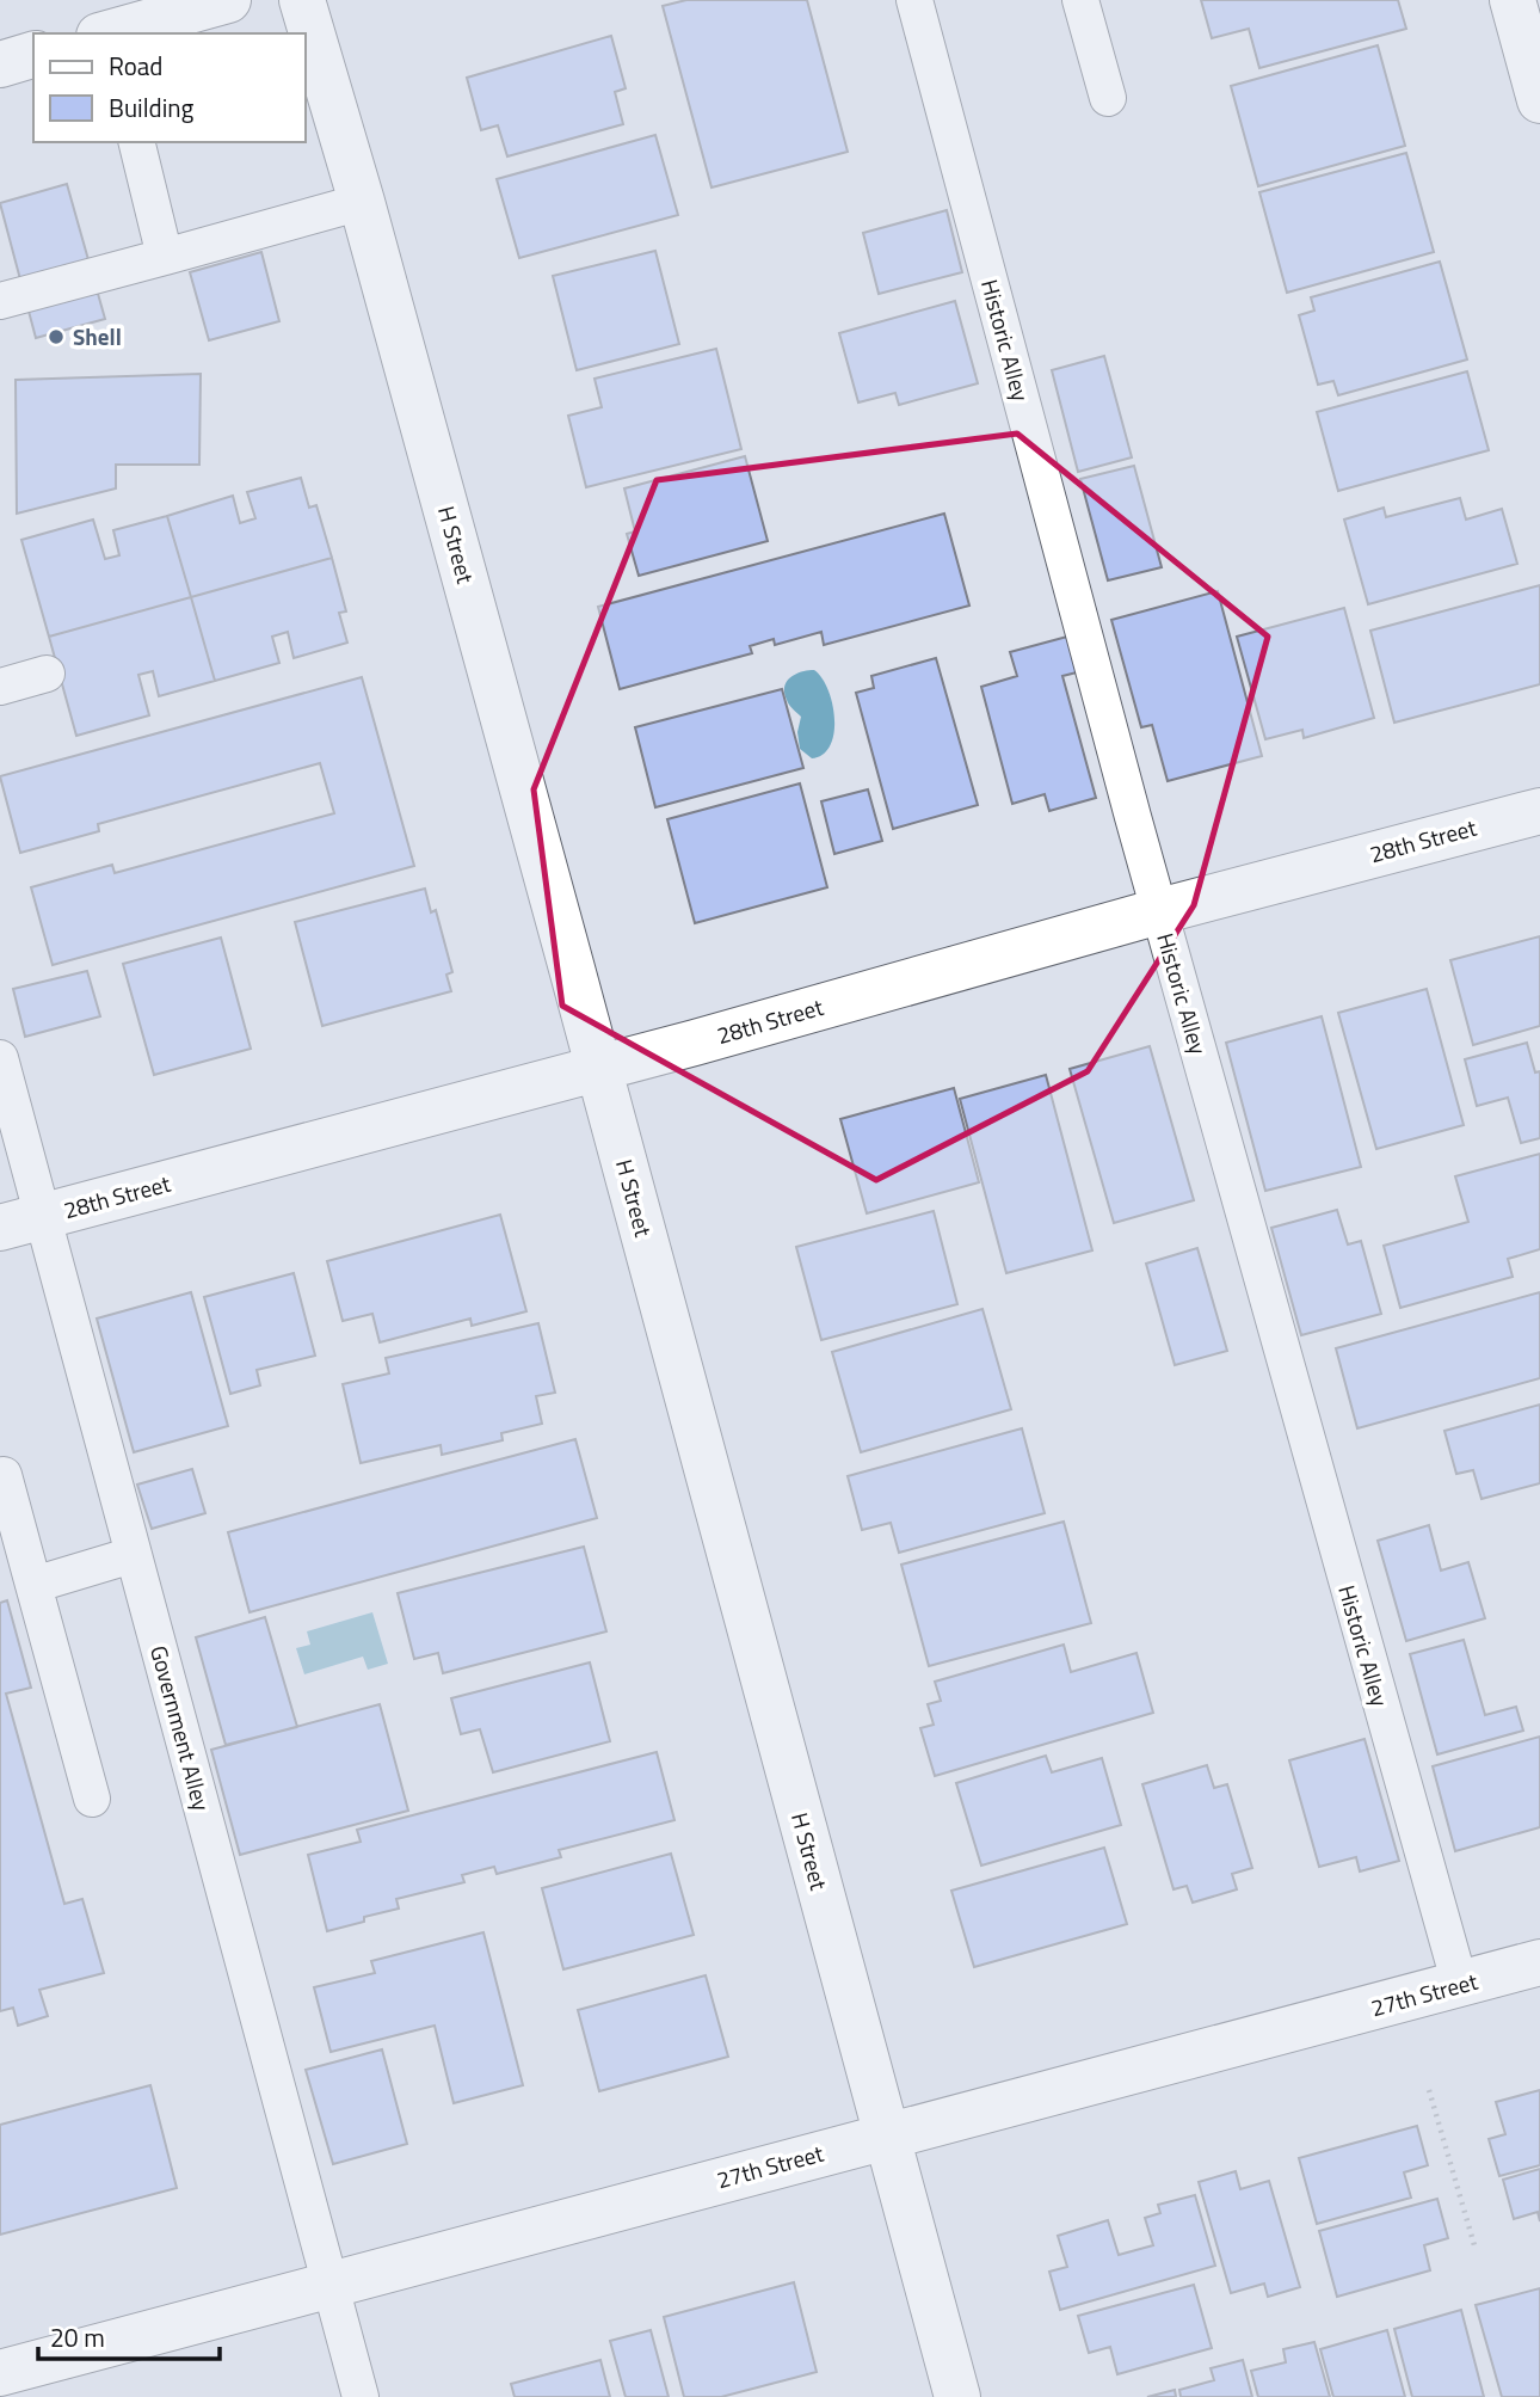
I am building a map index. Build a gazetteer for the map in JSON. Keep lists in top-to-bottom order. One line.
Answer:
{"streets":{"street":["H Street","28th Street","27th Street"],"lane":["Historic Alley","Government Alley"]},"crossings":[["Historic Alley","28th Street"],["Historic Alley","27th Street"],["H Street","28th Street"],["H Street","27th Street"],["28th Street","Government Alley"],["Government Alley","27th Street"]],"places":["Shell"],"legend":["Road","Building"],"scale_bar":"20 m"}
